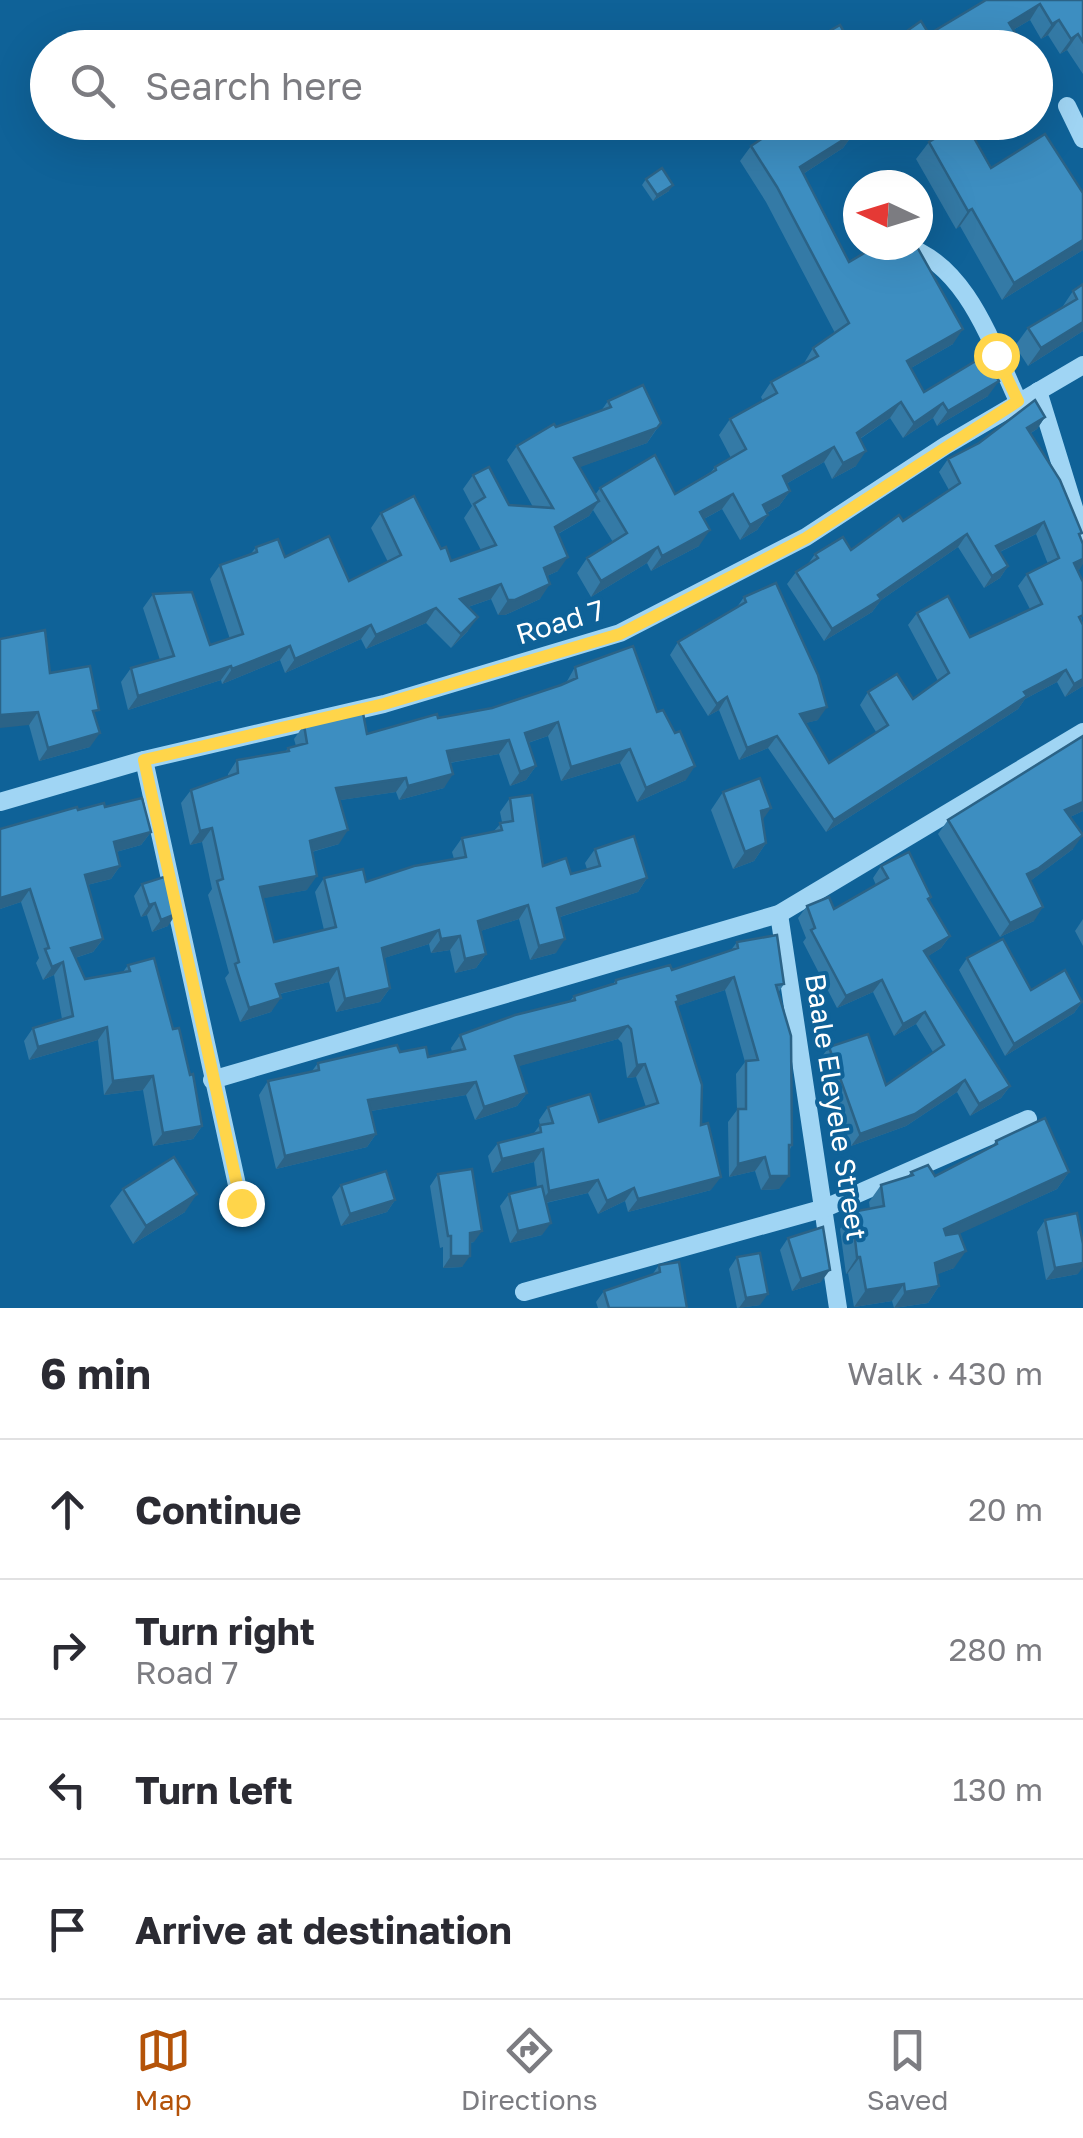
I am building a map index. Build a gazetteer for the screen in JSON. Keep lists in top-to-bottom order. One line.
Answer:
{"streets":{"street":["Road 7","Baale Eleyele Street"]},"north":"left","page":{"search":"Search here","heading":["6 min","Walk · 430 m"],"list":[["Continue","20 m"],["Turn right","Road 7","280 m"],["Turn left","130 m"],"Arrive at destination"],"nav":["Map","Directions","Saved"]}}
